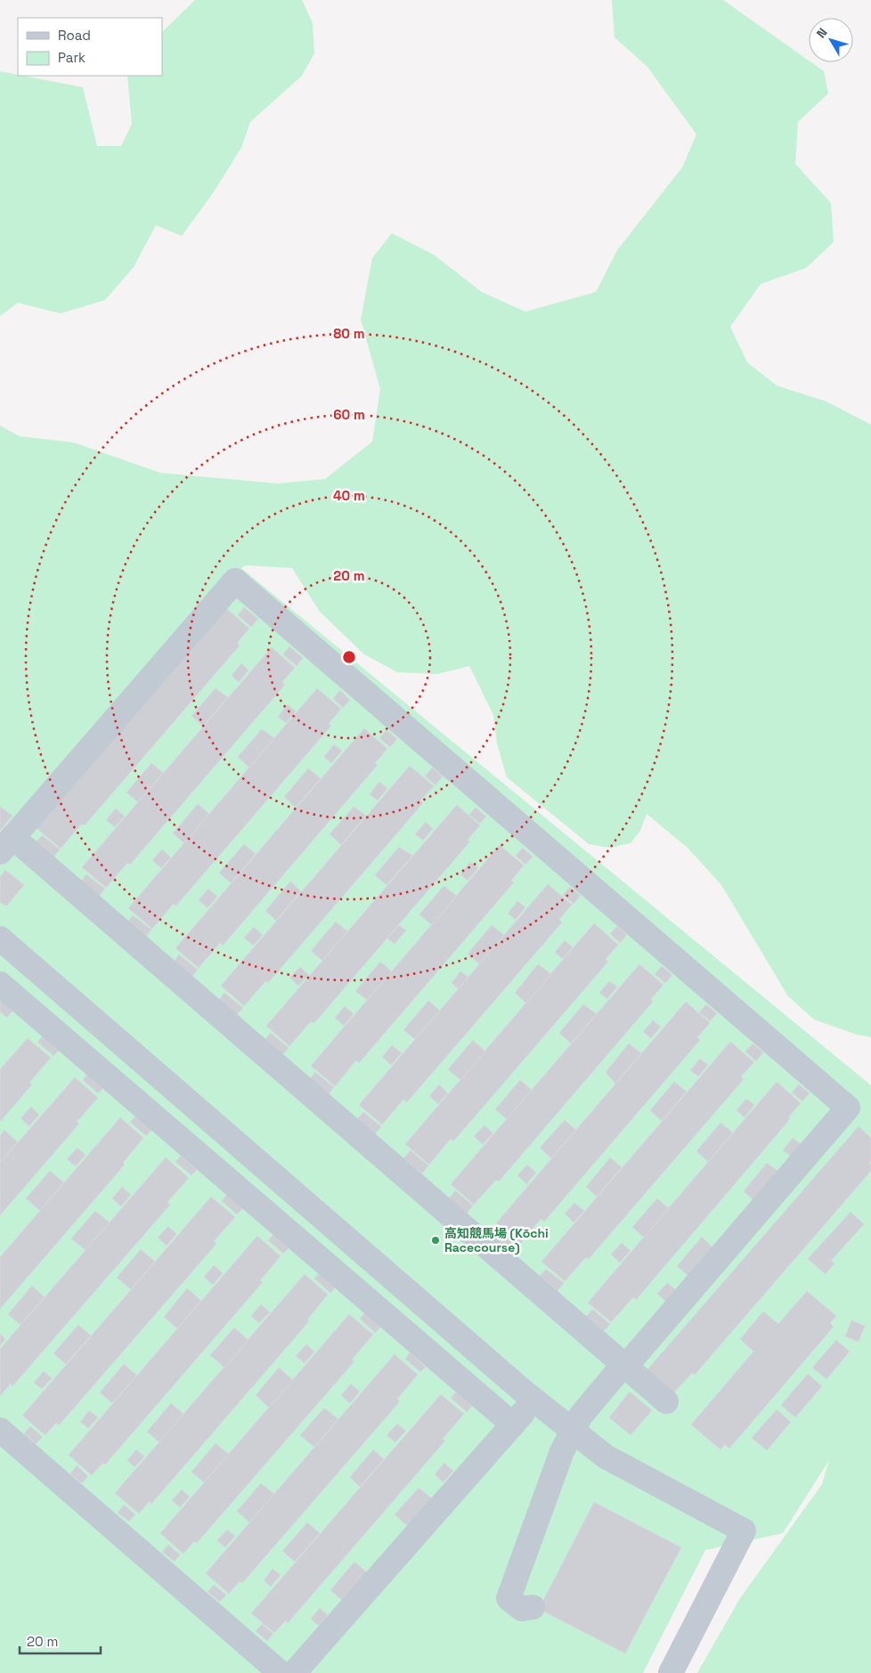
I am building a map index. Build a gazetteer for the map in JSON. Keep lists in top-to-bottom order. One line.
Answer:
{"places":["高知競馬場 (Kōchi Racecourse)"],"legend":["Road","Park"],"scale_bar":"20 m","north":"top left","rings":["80 m","60 m","40 m","20 m"]}
